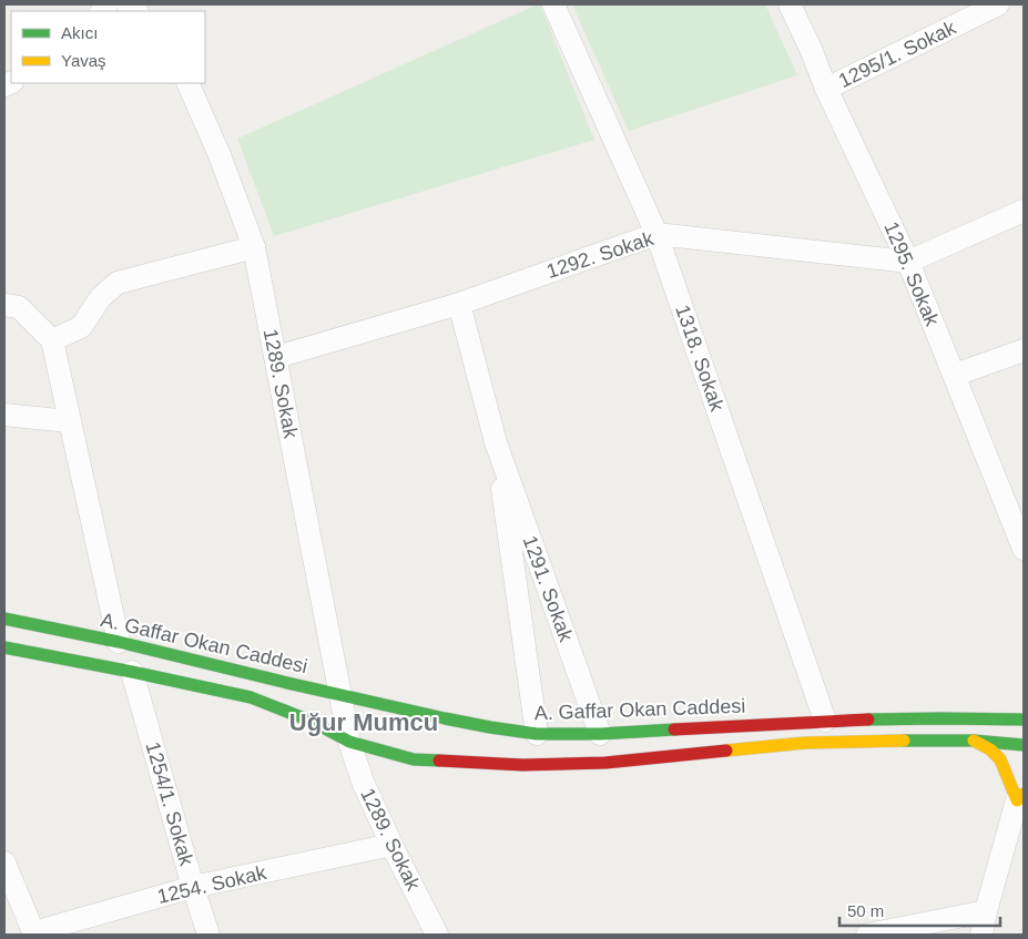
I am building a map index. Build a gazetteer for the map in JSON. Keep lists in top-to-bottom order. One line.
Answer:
{"streets":{"street":["1295/1. Sokak","1292. Sokak","1295. Sokak","1318. Sokak","1289. Sokak","1291. Sokak","A. Gaffar Okan Caddesi","1254/1. Sokak","1254. Sokak"]},"crossings":[["1295/1. Sokak","1295. Sokak"],["1292. Sokak","1295. Sokak"],["1292. Sokak","1318. Sokak"],["1292. Sokak","1289. Sokak"],["1292. Sokak","1291. Sokak"],["1318. Sokak","A. Gaffar Okan Caddesi"],["1289. Sokak","A. Gaffar Okan Caddesi"],["1289. Sokak","1254. Sokak"],["1291. Sokak","A. Gaffar Okan Caddesi"],["1254/1. Sokak","1254. Sokak"]],"districts":["Uğur Mumcu"],"legend":["Akıcı","Yavaş"],"scale_bar":"50 m"}
